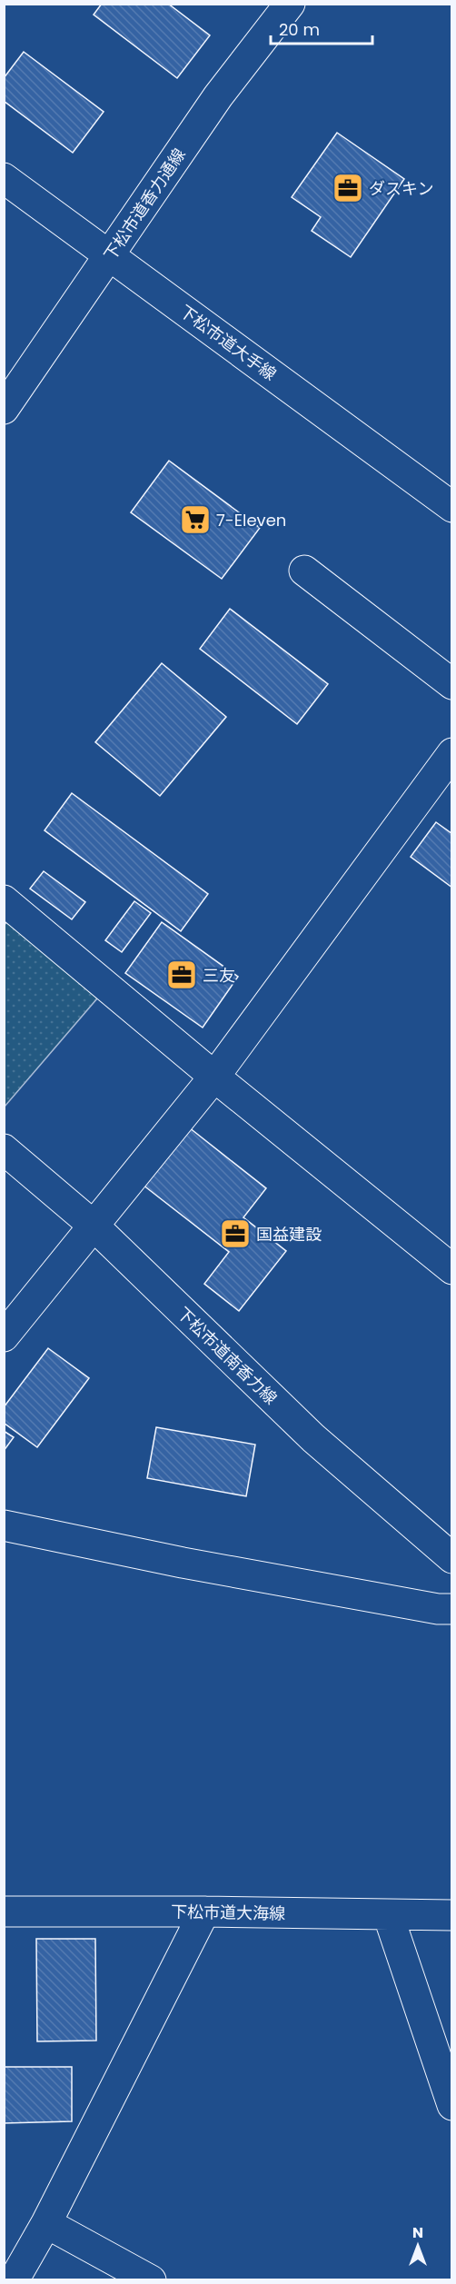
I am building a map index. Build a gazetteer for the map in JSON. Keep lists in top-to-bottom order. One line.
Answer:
{"streets":{"street":["下松市道香力通線","下松市道大手線","下松市道南香力線","下松市道大海線"]},"crossings":[["下松市道香力通線","下松市道大手線"]],"places":{"office":["ダスキン","三友","国益建設"],"supermarket":["7-Eleven"]},"scale_bar":"20 m","north":"top"}
